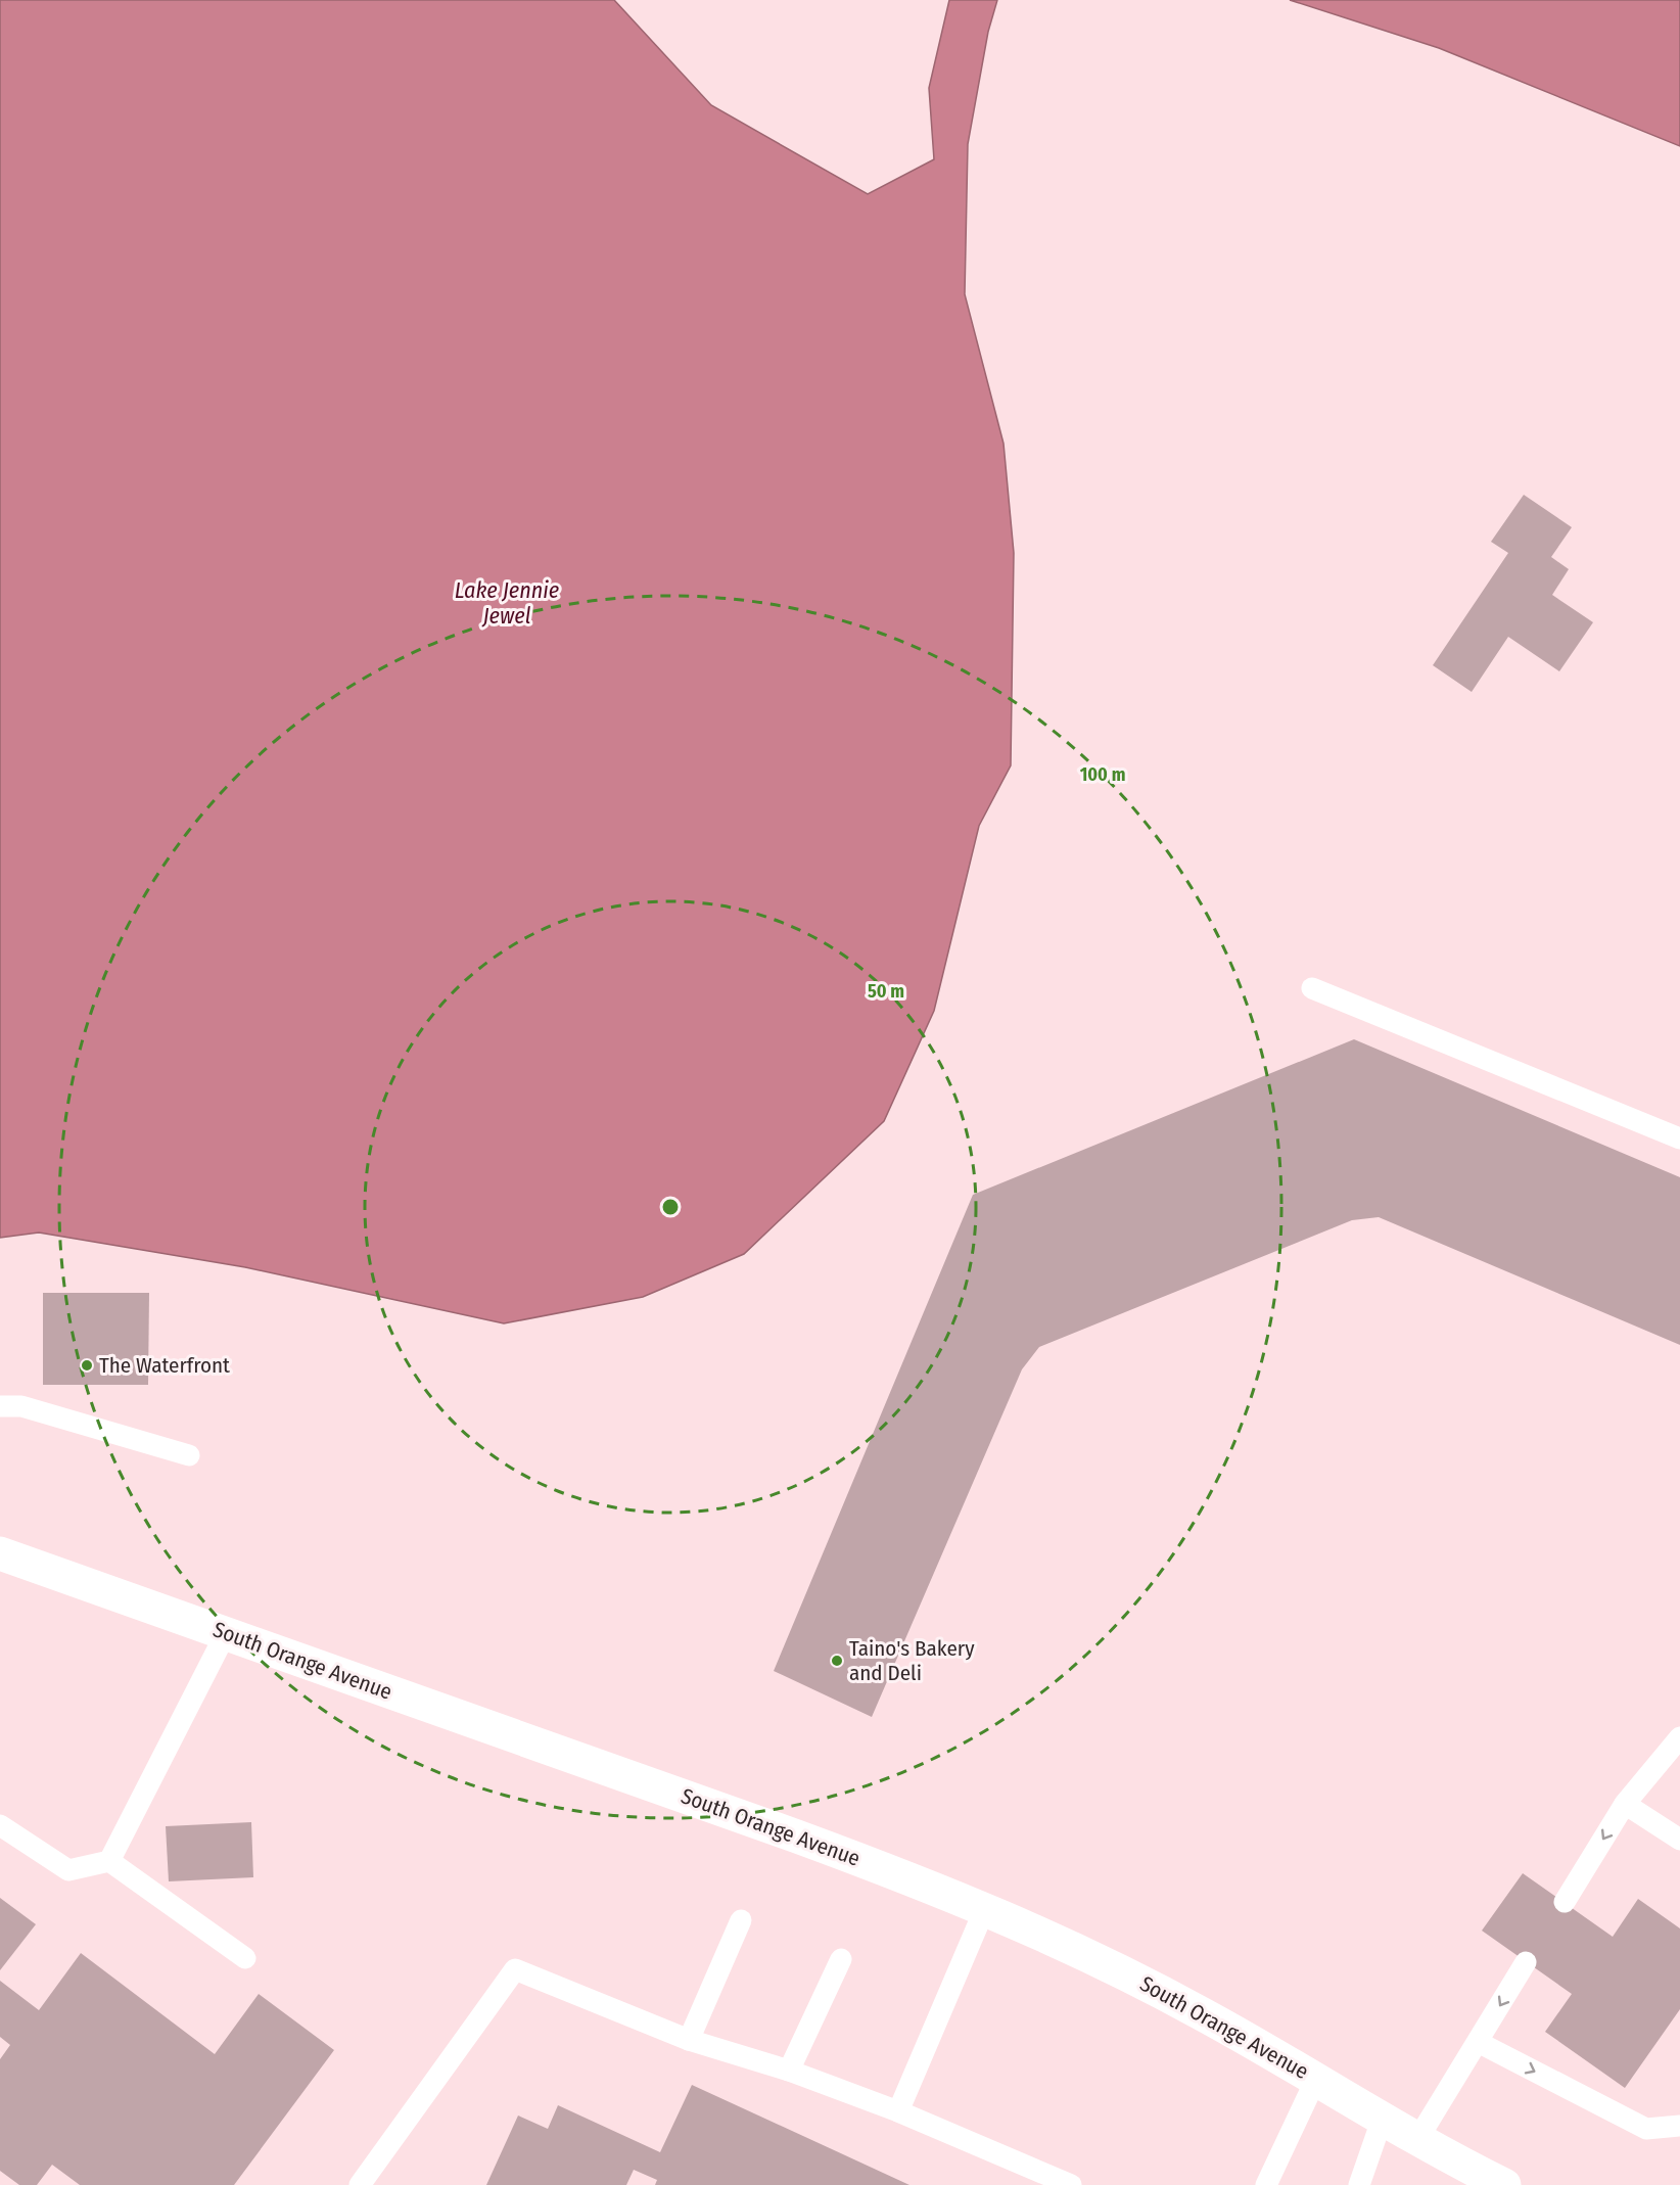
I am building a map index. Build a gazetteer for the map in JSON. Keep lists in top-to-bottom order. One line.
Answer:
{"streets":{"main road":["South Orange Avenue"]},"water":["Lake Jennie Jewel"],"places":["The Waterfront","Taino's Bakery and Deli"],"rings":["100 m","50 m"]}
